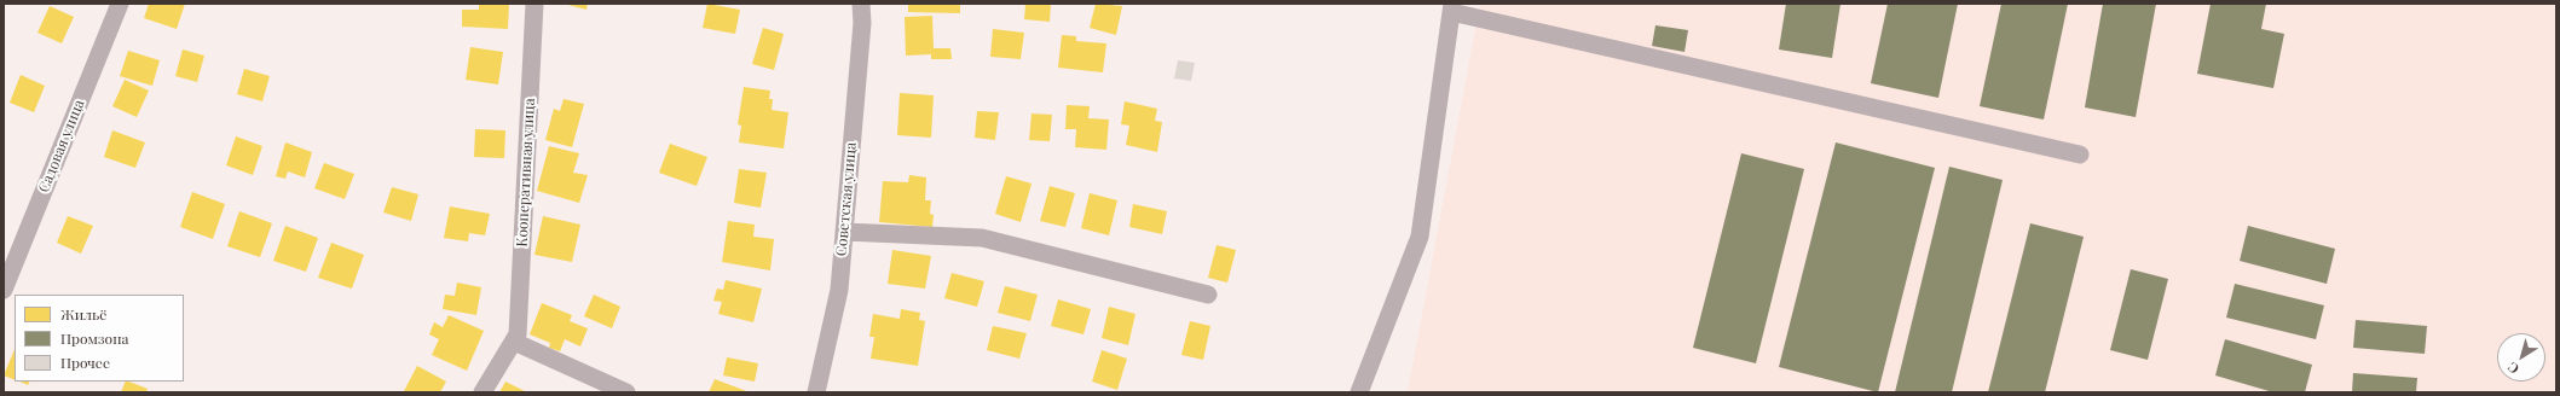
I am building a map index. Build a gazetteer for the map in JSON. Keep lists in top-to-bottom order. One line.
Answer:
{"streets":{"street":["Садовая улица","Кооперативная улица","Советская улица"]},"legend":["Жильё","Промзона","Прочее"],"north":"bottom left"}
